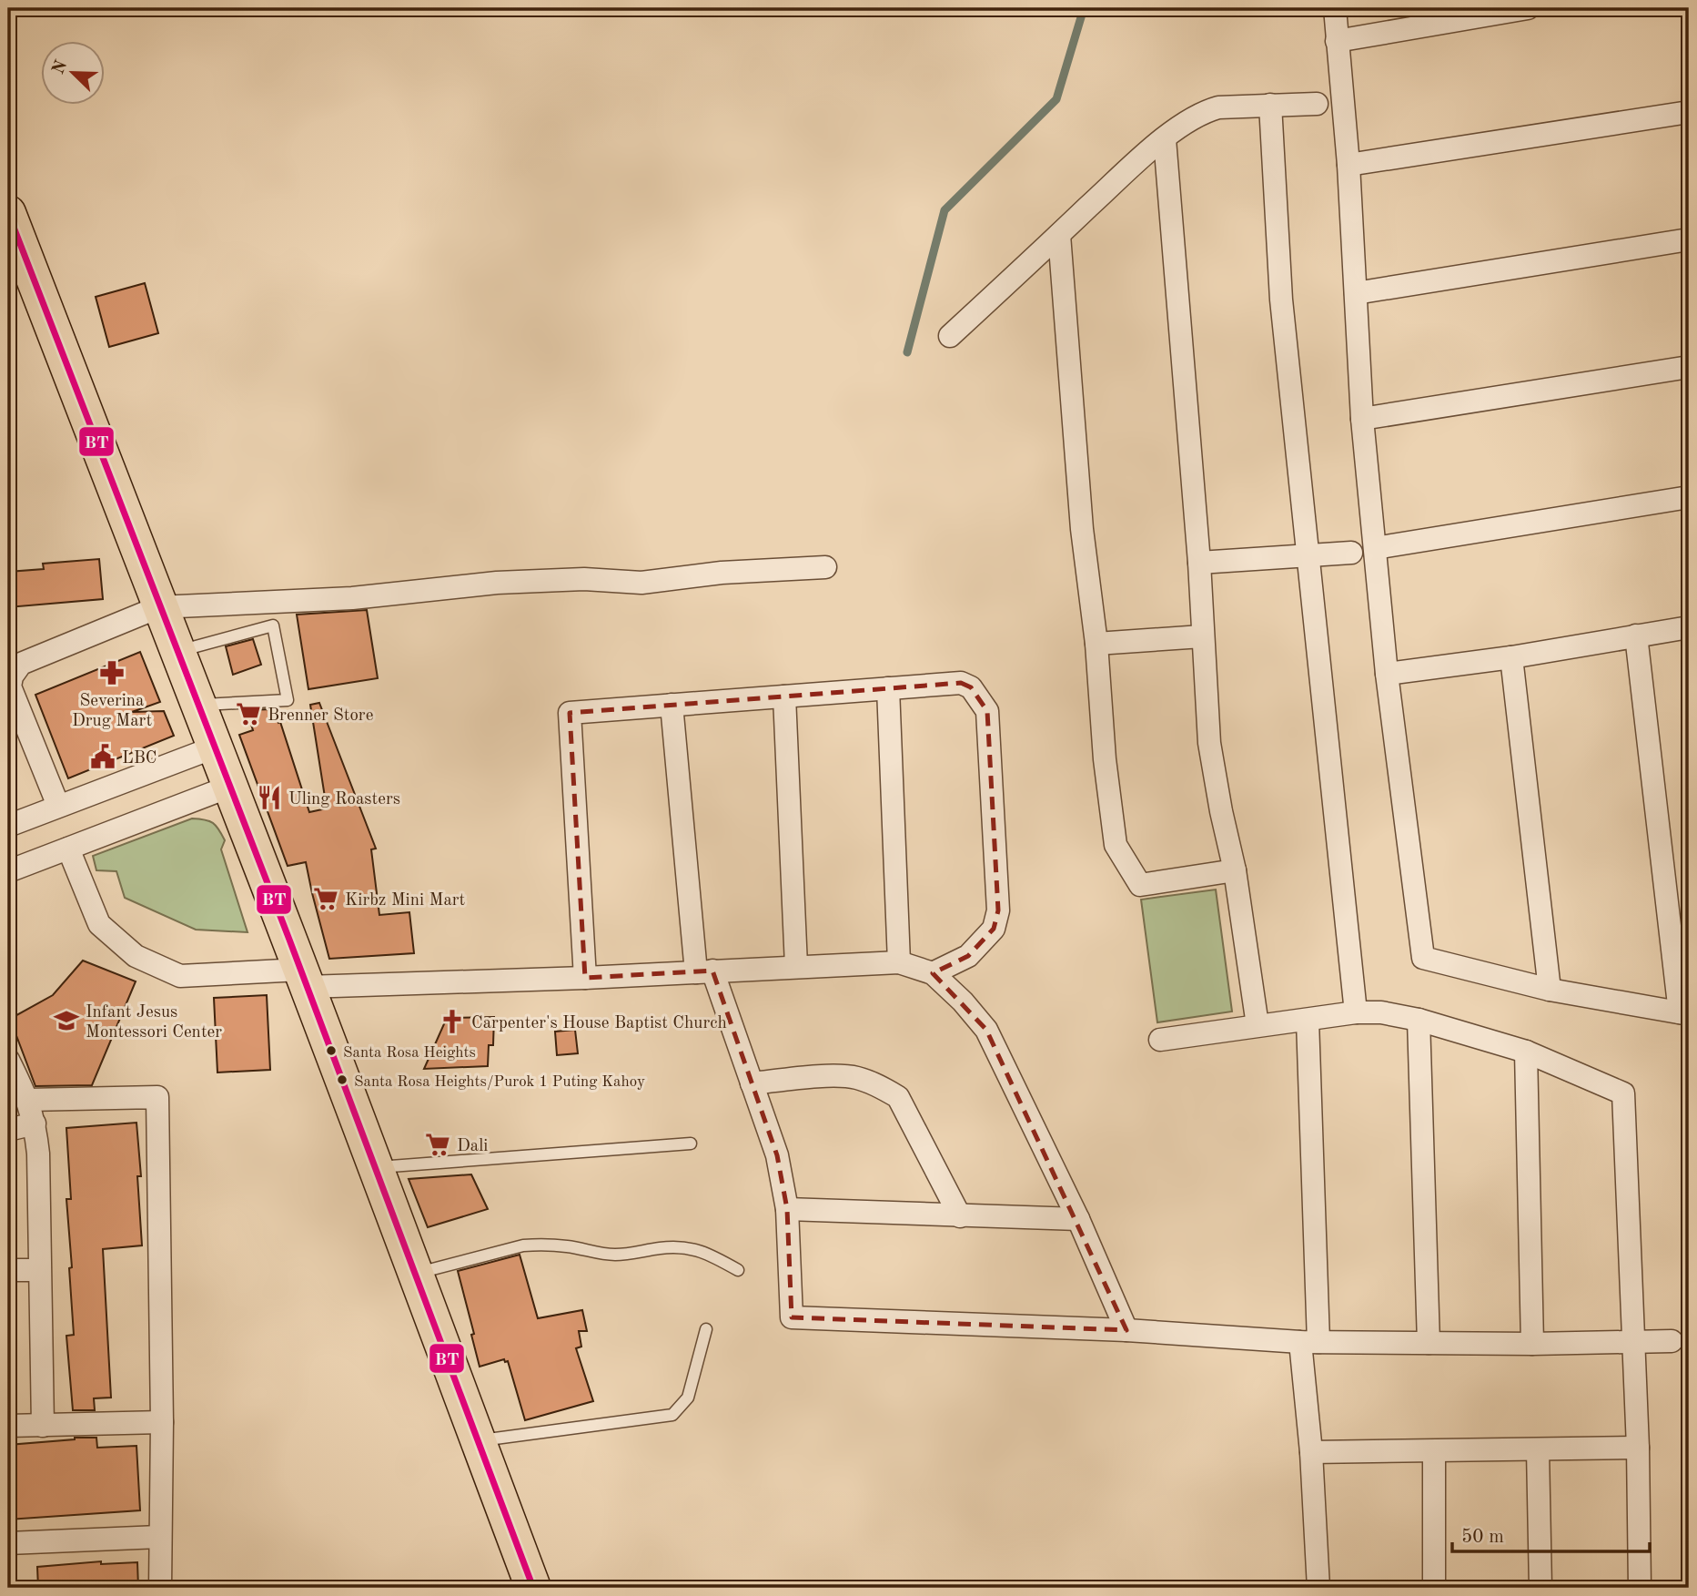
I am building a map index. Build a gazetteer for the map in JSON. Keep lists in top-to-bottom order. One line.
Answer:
{"places":{"pharmacy":["Severina Drug Mart"],"supermarket":["Brenner Store","Kirbz Mini Mart","Dali"],"public building":["LBC"],"restaurant":["Uling Roasters"],"school or university":["Infant Jesus Montessori Center"],"church":["Carpenter's House Baptist Church"],"other":["Santa Rosa Heights","Santa Rosa Heights/Purok 1 Puting Kahoy"]},"lines":["transit line BT"],"scale_bar":"50 m","north":"top left"}
